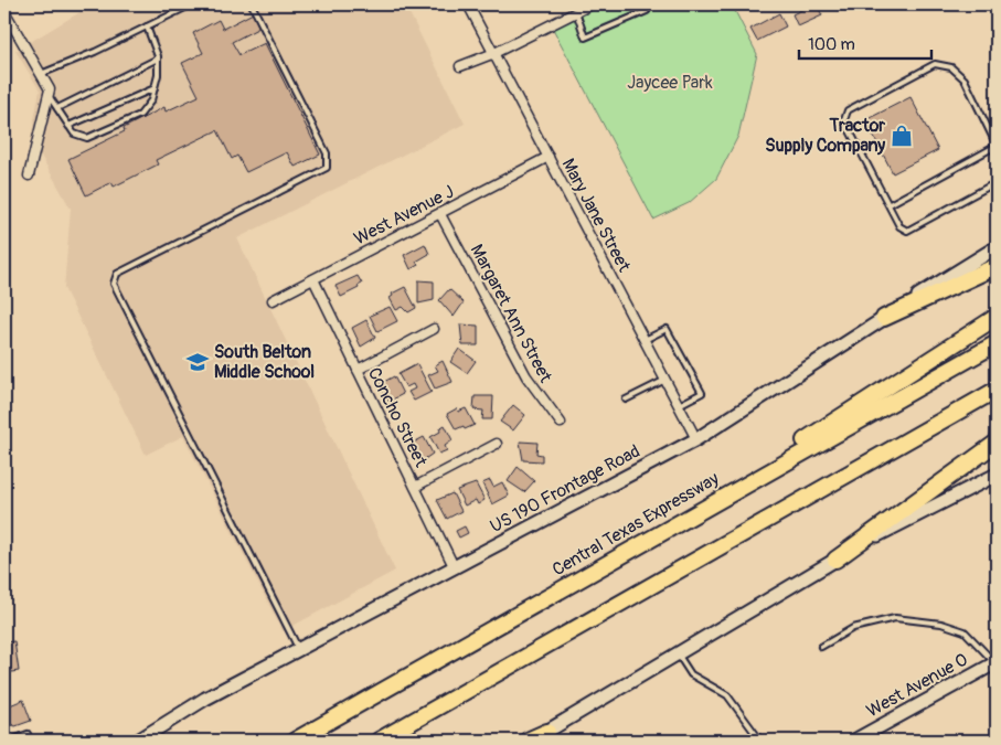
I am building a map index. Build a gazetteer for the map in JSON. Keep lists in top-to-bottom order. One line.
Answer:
{"streets":{"highway":["Central Texas Expressway"],"main road":["US 190 Frontage Road","West Avenue O"],"street":["West Avenue J","Mary Jane Street","Margaret Ann Street","Concho Street"]},"crossings":[["West Avenue J","Mary Jane Street"],["West Avenue J","Margaret Ann Street"],["West Avenue J","Concho Street"],["Mary Jane Street","US 190 Frontage Road"],["Concho Street","US 190 Frontage Road"]],"parks":["Jaycee Park"],"places":{"shop":["Tractor Supply Company"],"school or university":["South Belton Middle School"]},"scale_bar":"100 m"}
